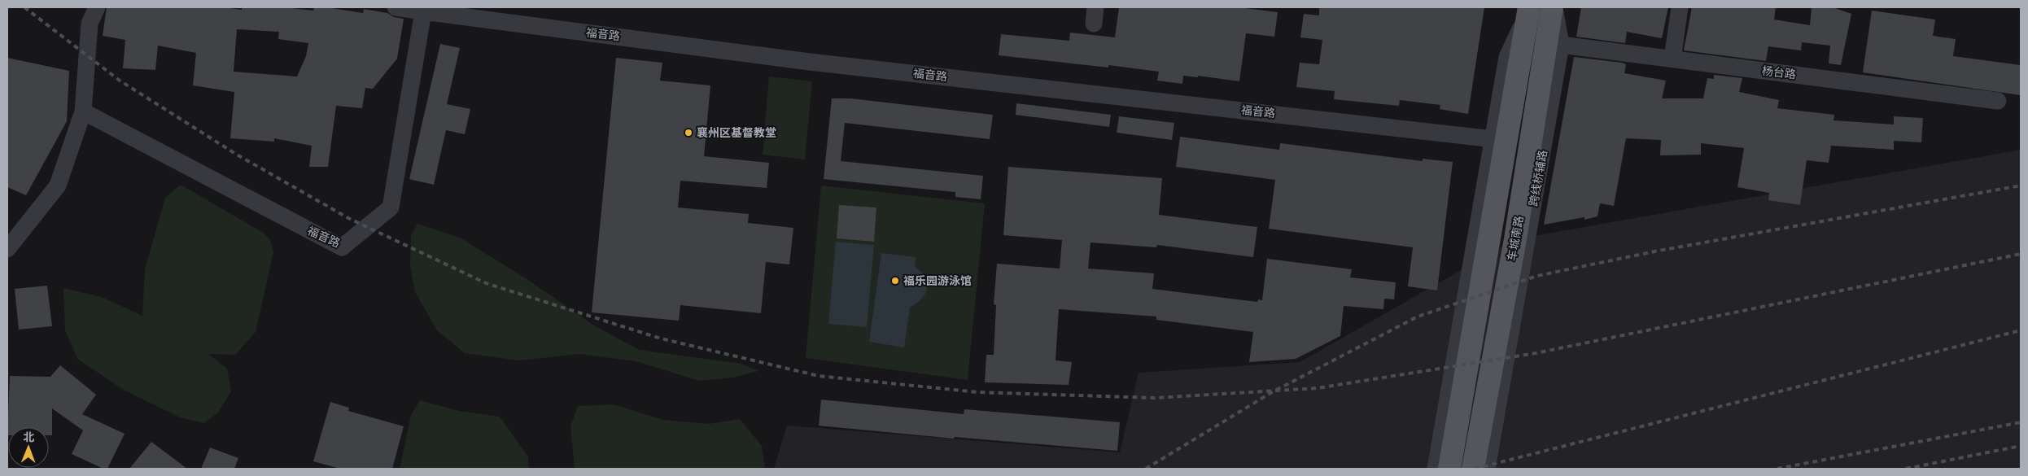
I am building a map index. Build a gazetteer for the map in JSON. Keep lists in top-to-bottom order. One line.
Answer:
{"streets":{"main road":["车城南路"],"street":["福音路","杨台路","跨线桥辅路"]},"crossings":[["杨台路","跨线桥辅路"],["跨线桥辅路","车城南路"]],"places":["襄州区基督教堂","福乐园游泳馆"],"north":"top"}
